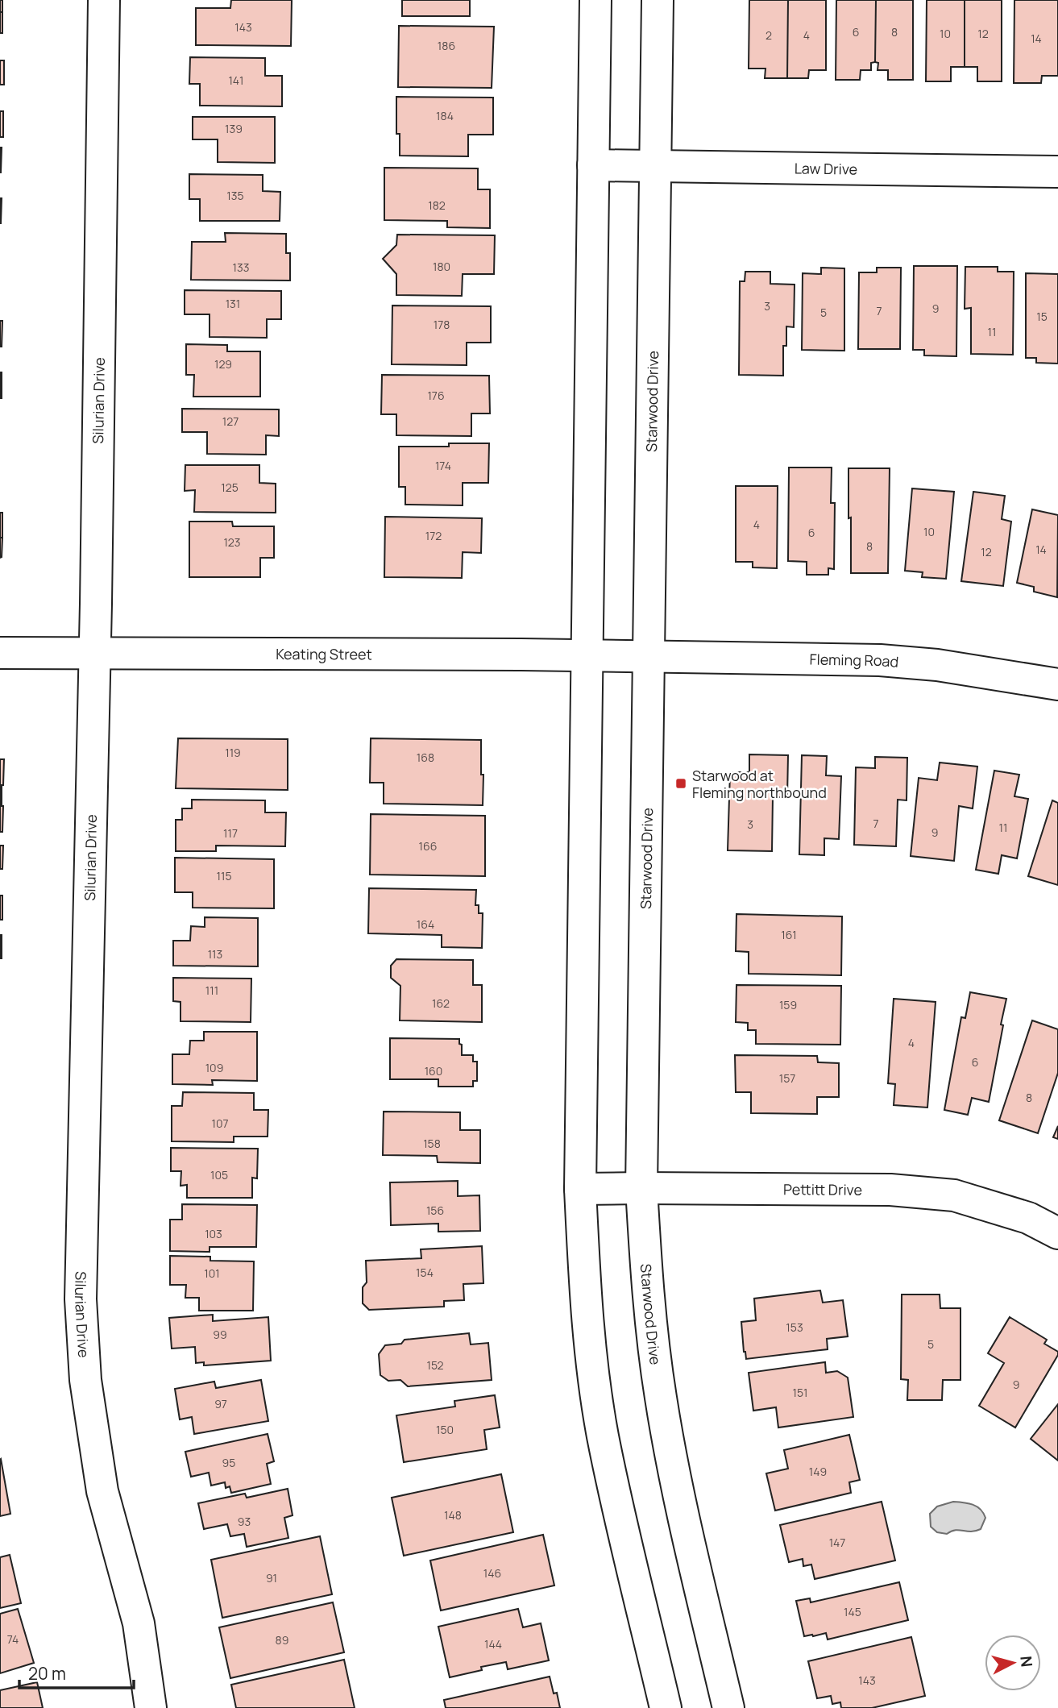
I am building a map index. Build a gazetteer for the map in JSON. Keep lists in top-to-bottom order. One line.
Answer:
{"streets":{"street":["Law Drive","Silurian Drive","Starwood Drive","Keating Street","Fleming Road","Pettitt Drive"]},"crossings":[["Law Drive","Starwood Drive"],["Silurian Drive","Keating Street"],["Starwood Drive","Keating Street"],["Starwood Drive","Fleming Road"],["Starwood Drive","Pettitt Drive"],["Keating Street","Fleming Road"]],"places":{"transit":["Starwood at Fleming northbound"]},"house_numbers":["143","6","8","10","12","2","4","14","186","141","184","139","135","182","180","133","131","3","9","7","5","15","178","11","129","176","127","174","125","4","10","6","172","123","8","14","12","119","168","7","3","11","9","117","166","115","164","161","113","111","162","159","4","6","109","160","157","8","107","158","105","156","103","154","101","153","99","5","152","9","151","97","150","95","149","148","93","147","146","91","145","74","89","144","143"],"scale_bar":"20 m","north":"right"}
